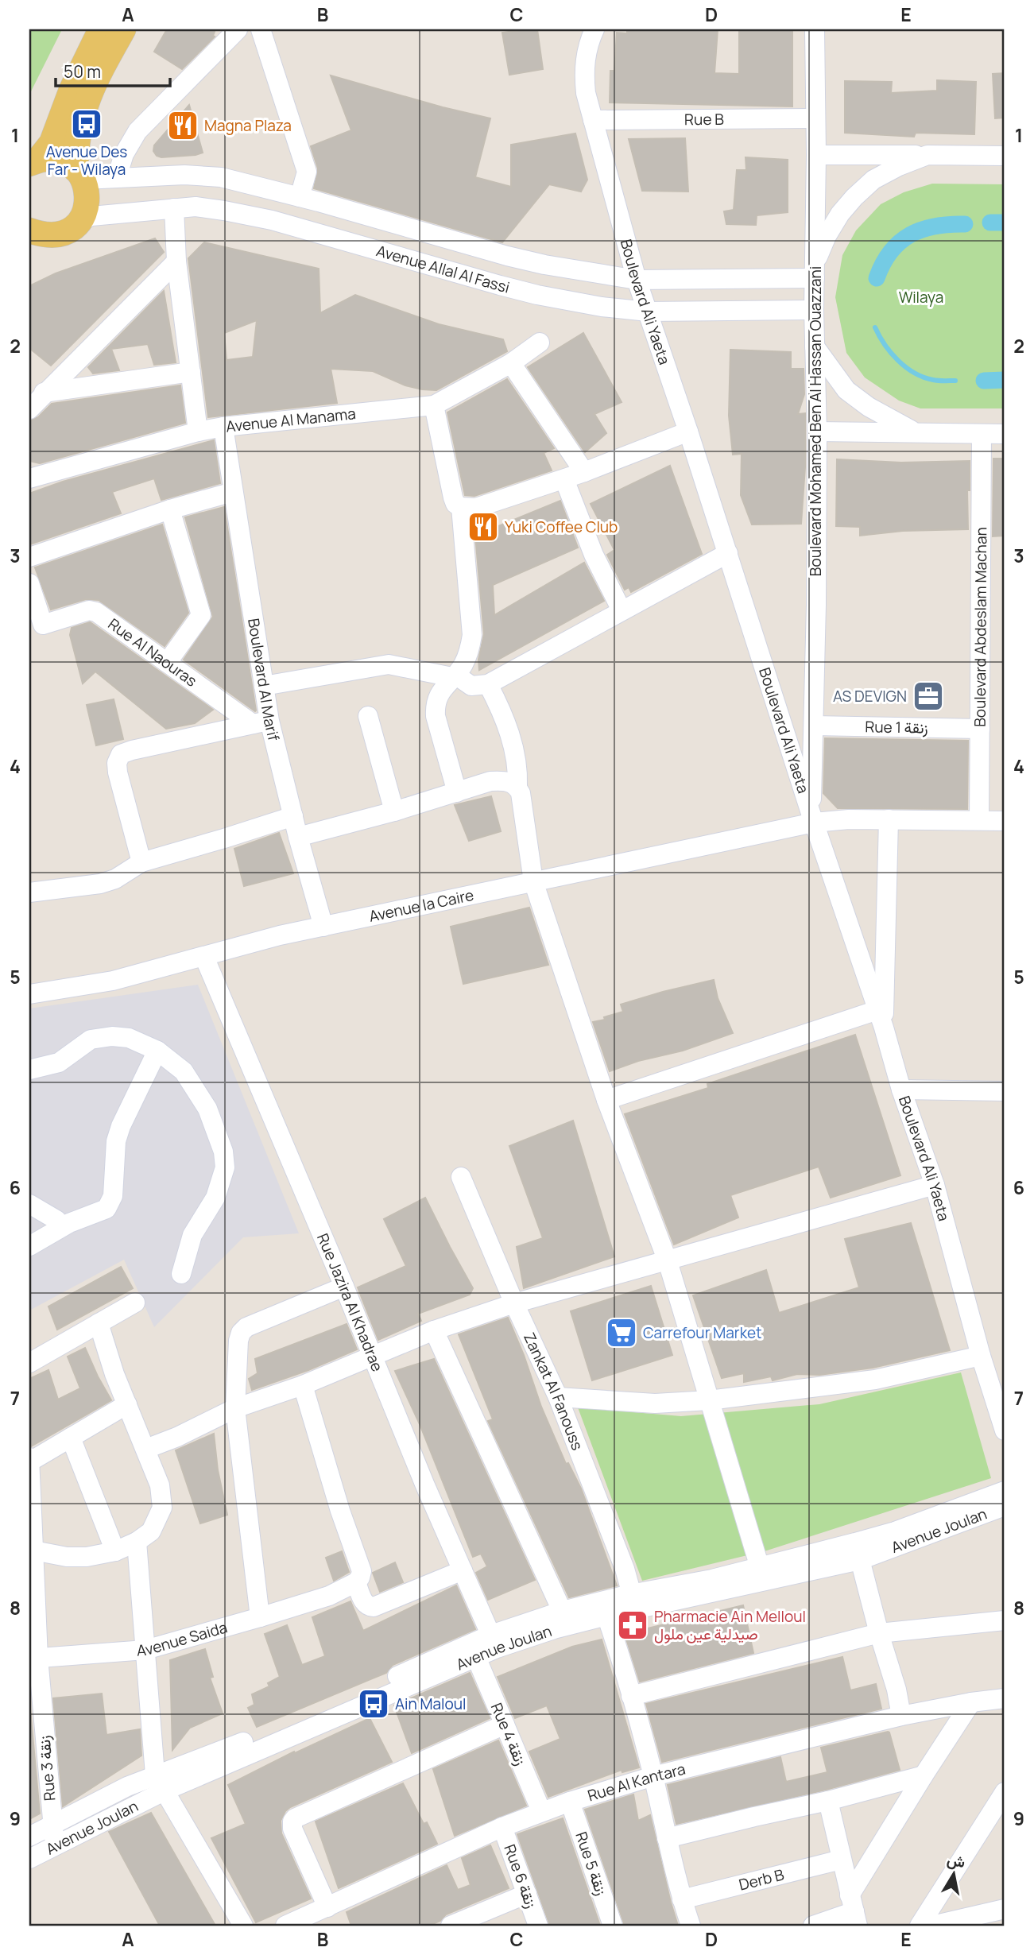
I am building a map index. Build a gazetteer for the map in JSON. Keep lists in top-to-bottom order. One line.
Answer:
{"streets":{"street":["Rue B","Avenue Allal Al Fassi","Boulevard Ali Yaeta","Avenue Al Manama","Boulevard Mohamed Ben Al Hassan Ouazzani","Boulevard Abdeslam Machan","Rue Al Naouras","Boulevard Al Marif","Rue 1 زنقة","Avenue la Caire","Rue Jazira Al Khadrae","Zankat Al Fanouss","Avenue Joulan","Avenue Saida","Rue 4 زنقة","Rue 3 زنقة","Rue Al Kantara","Rue 5 زنقة","Rue 6 زنقة","Derb B"]},"crossings":[["Rue B","Boulevard Ali Yaeta"],["Rue B","Boulevard Mohamed Ben Al Hassan Ouazzani"],["Avenue Allal Al Fassi","Boulevard Ali Yaeta"],["Avenue Allal Al Fassi","Boulevard Mohamed Ben Al Hassan Ouazzani"],["Boulevard Ali Yaeta","Boulevard Mohamed Ben Al Hassan Ouazzani"],["Boulevard Ali Yaeta","Avenue la Caire"],["Avenue Al Manama","Boulevard Al Marif"],["Boulevard Mohamed Ben Al Hassan Ouazzani","Rue 1 زنقة"],["Boulevard Mohamed Ben Al Hassan Ouazzani","Avenue la Caire"],["Boulevard Abdeslam Machan","Rue 1 زنقة"],["Boulevard Abdeslam Machan","Avenue la Caire"],["Rue Al Naouras","Boulevard Al Marif"],["Boulevard Al Marif","Avenue la Caire"],["Avenue la Caire","Rue Jazira Al Khadrae"],["Rue Jazira Al Khadrae","Avenue Joulan"],["Zankat Al Fanouss","Avenue Joulan"],["Avenue Joulan","Rue 4 زنقة"],["Avenue Joulan","Rue 3 زنقة"],["Avenue Saida","Rue 3 زنقة"],["Rue 4 زنقة","Rue Al Kantara"],["Rue Al Kantara","Rue 5 زنقة"],["Rue Al Kantara","Rue 6 زنقة"]],"parks":["Wilaya"],"places":{"bus stop":["Avenue Des Far - Wilaya","Ain Maloul"],"restaurant":["Magna Plaza","Yuki Coffee Club"],"office":["AS DEVIGN"],"supermarket":["Carrefour Market"],"pharmacy":["Pharmacie Ain Melloul صيدلية عين ملول"]},"scale_bar":"50 m","north":"top","grid":{"columns":["A","B","C","D","E"],"rows":["1","2","3","4","5","6","7","8","9"]}}
